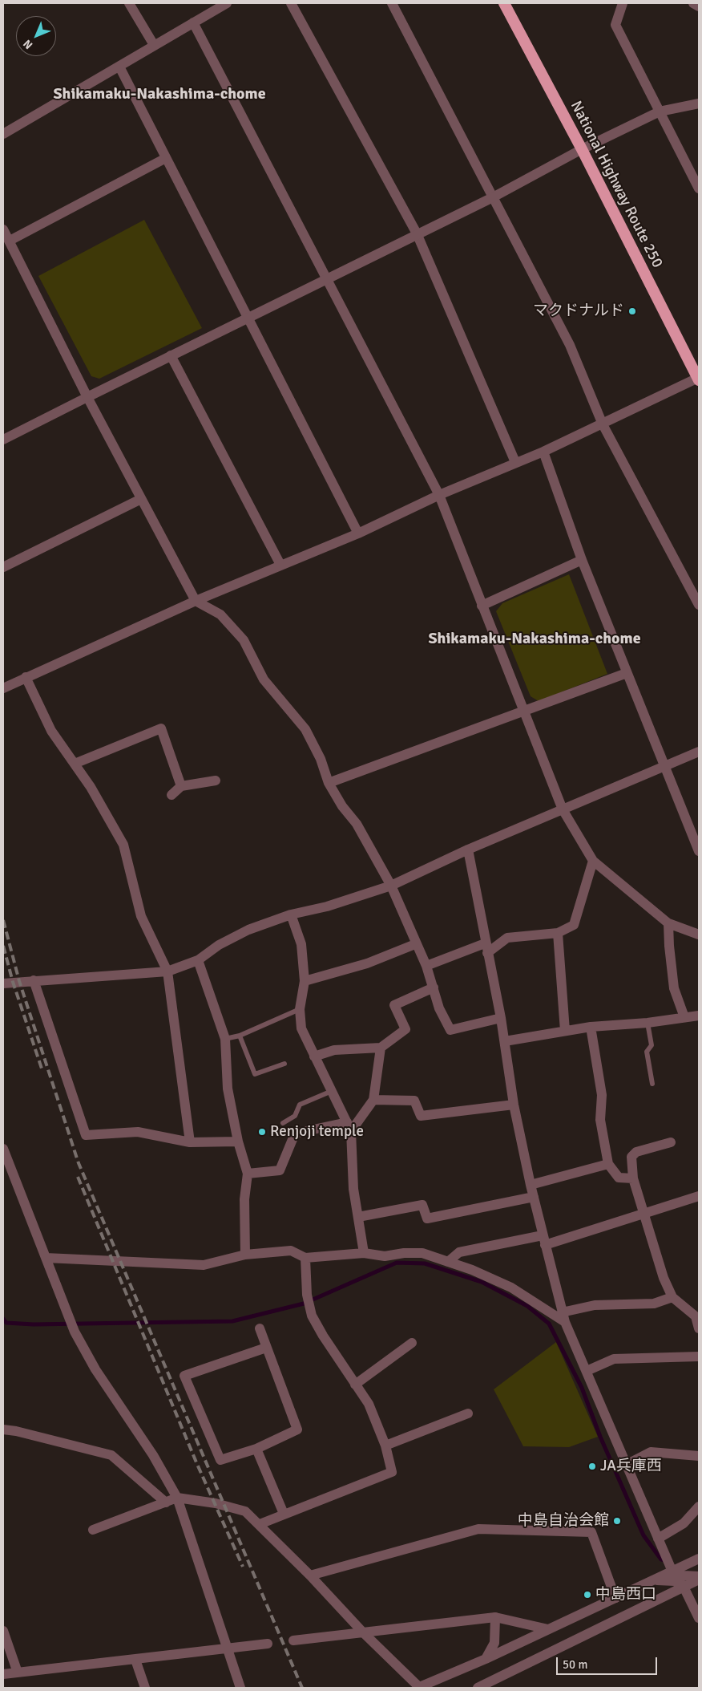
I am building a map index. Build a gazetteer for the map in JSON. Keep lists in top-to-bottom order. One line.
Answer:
{"streets":{"highway":["National Highway Route 250"]},"districts":["Shikamaku-Nakashima-chome","Shikamaku-Nakashima-chome"],"places":["マクドナルド","Renjoji temple","JA兵庫西","中島自治会館","中島西口"],"scale_bar":"50 m","north":"bottom left"}
